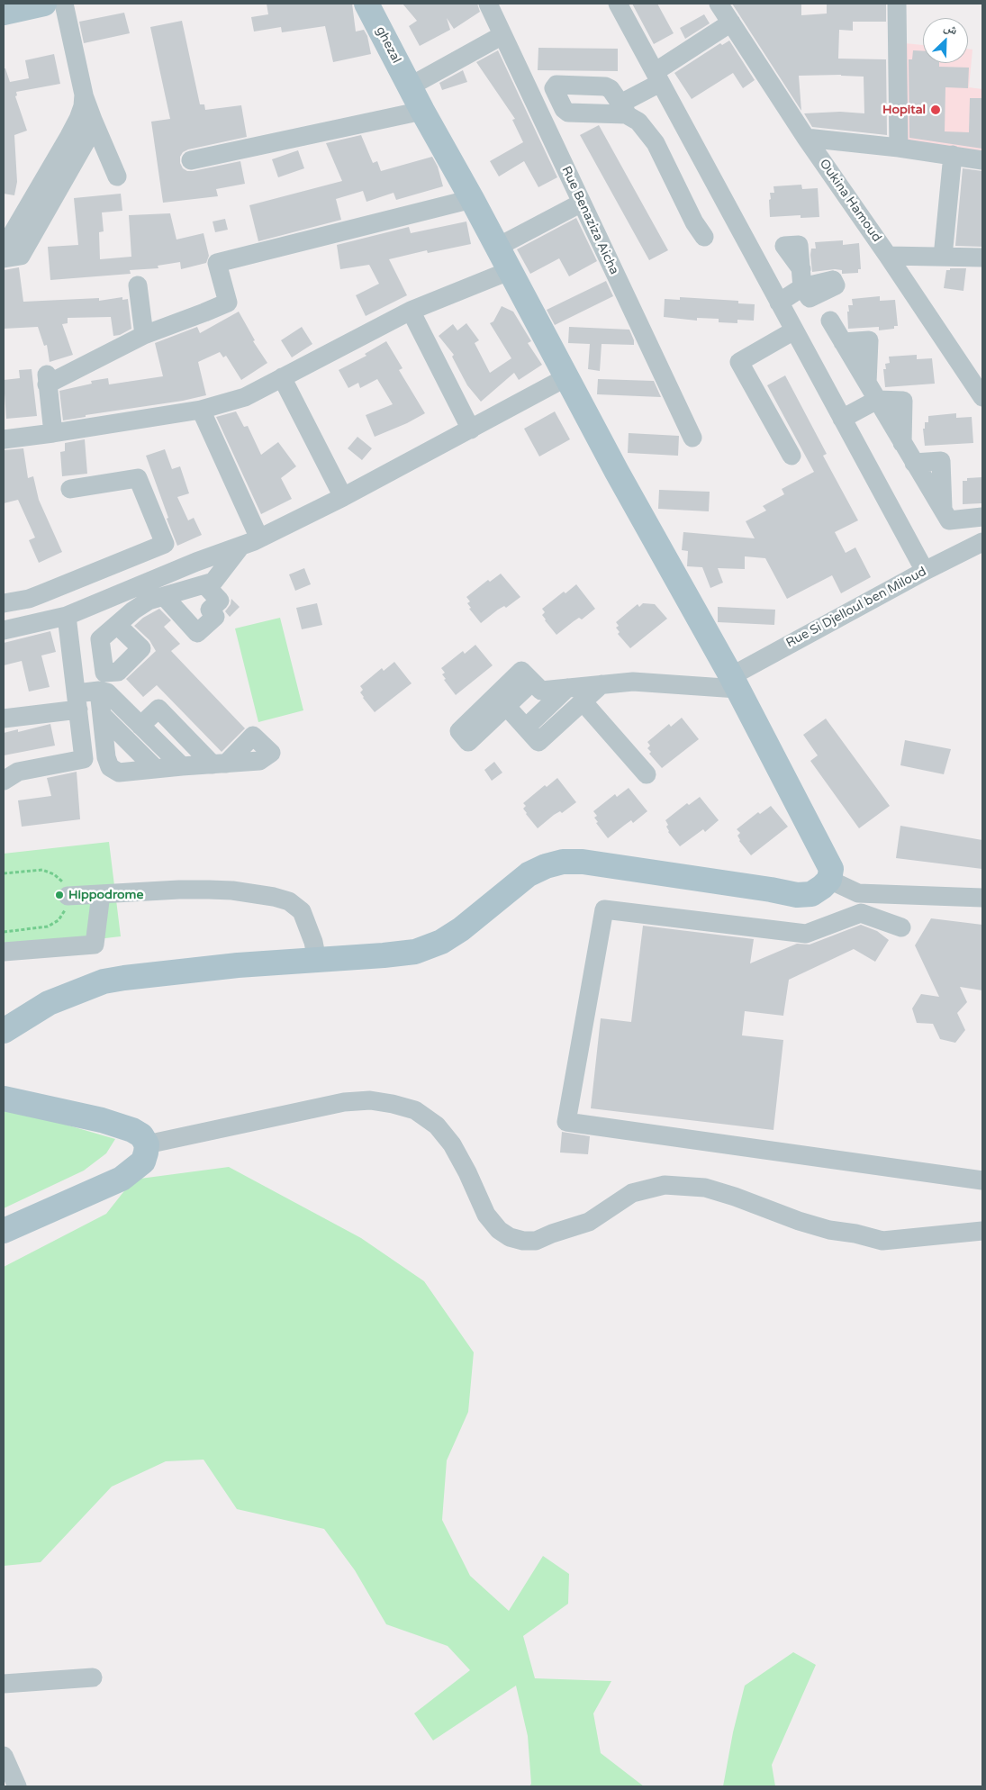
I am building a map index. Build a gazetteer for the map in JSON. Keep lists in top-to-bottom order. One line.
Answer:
{"streets":{"main road":["ghezal"],"street":["Oukina Hamoud","Rue Benaziza Aicha","Rue Si Djelloul ben Miloud"]},"crossings":[["ghezal","Rue Si Djelloul ben Miloud"]],"places":["Hopital","Hippodrome"],"north":"top right"}
